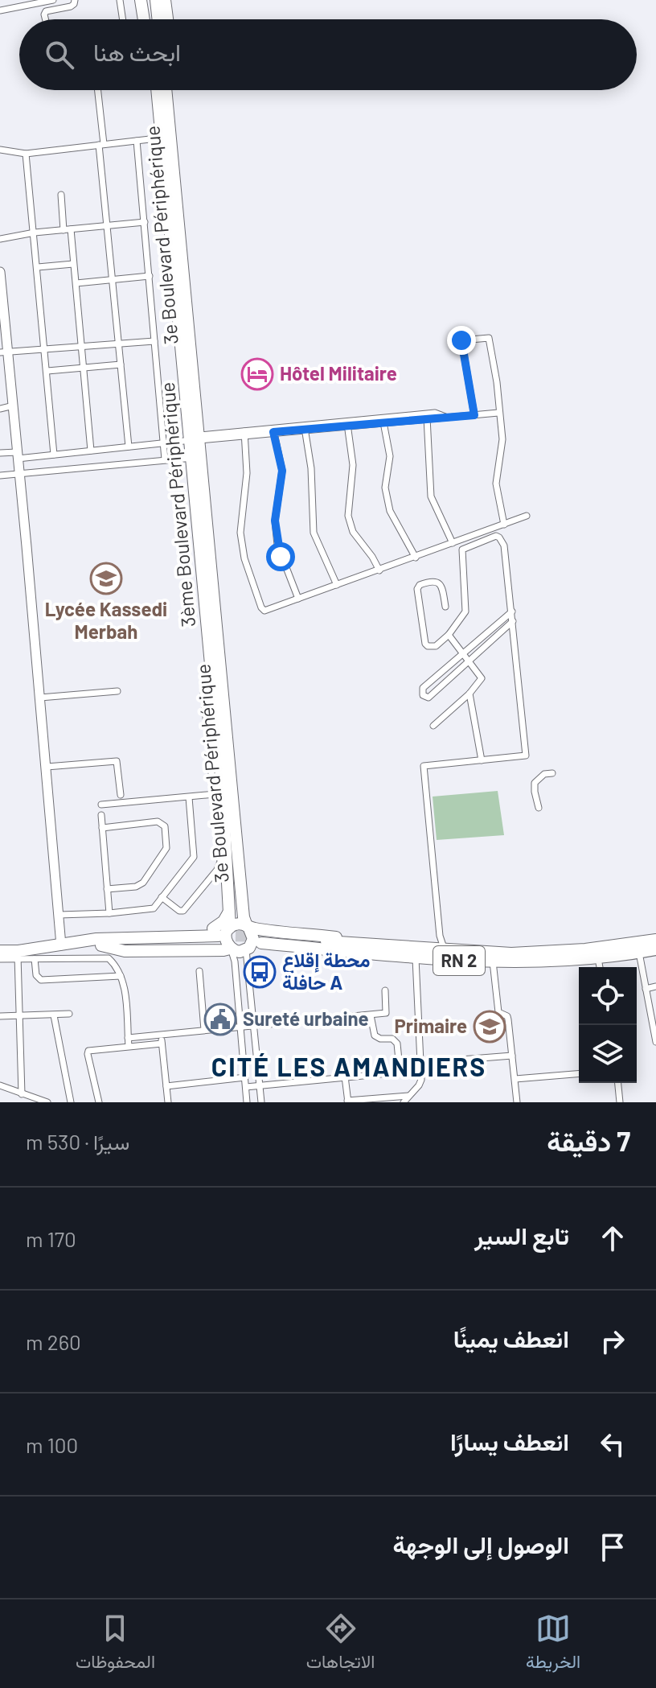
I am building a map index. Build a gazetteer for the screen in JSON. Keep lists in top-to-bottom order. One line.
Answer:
{"streets":{"highway":["3e Boulevard Périphérique","3ème Boulevard Périphérique","RN 2"]},"crossings":[["3e Boulevard Périphérique","3ème Boulevard Périphérique"],["3e Boulevard Périphérique","RN 2"],["3ème Boulevard Périphérique","RN 2"]],"districts":["CITÉ LES AMANDIERS"],"places":{"hotel":["Hôtel Militaire"],"school or university":["Lycée Kassedi Merbah","Primaire"],"bus stop":["محطة إقلاع حافلة A"],"public building":["Sureté urbaine"]},"page":{"search":"ابحث هنا","heading":["7 دقيقة","سيرًا · 530 m"],"list":[["تابع السير","170 m"],["انعطف يمينًا","260 m"],["انعطف يسارًا","100 m"],"الوصول إلى الوجهة"],"nav":["الخريطة","الاتجاهات","المحفوظات"]}}
